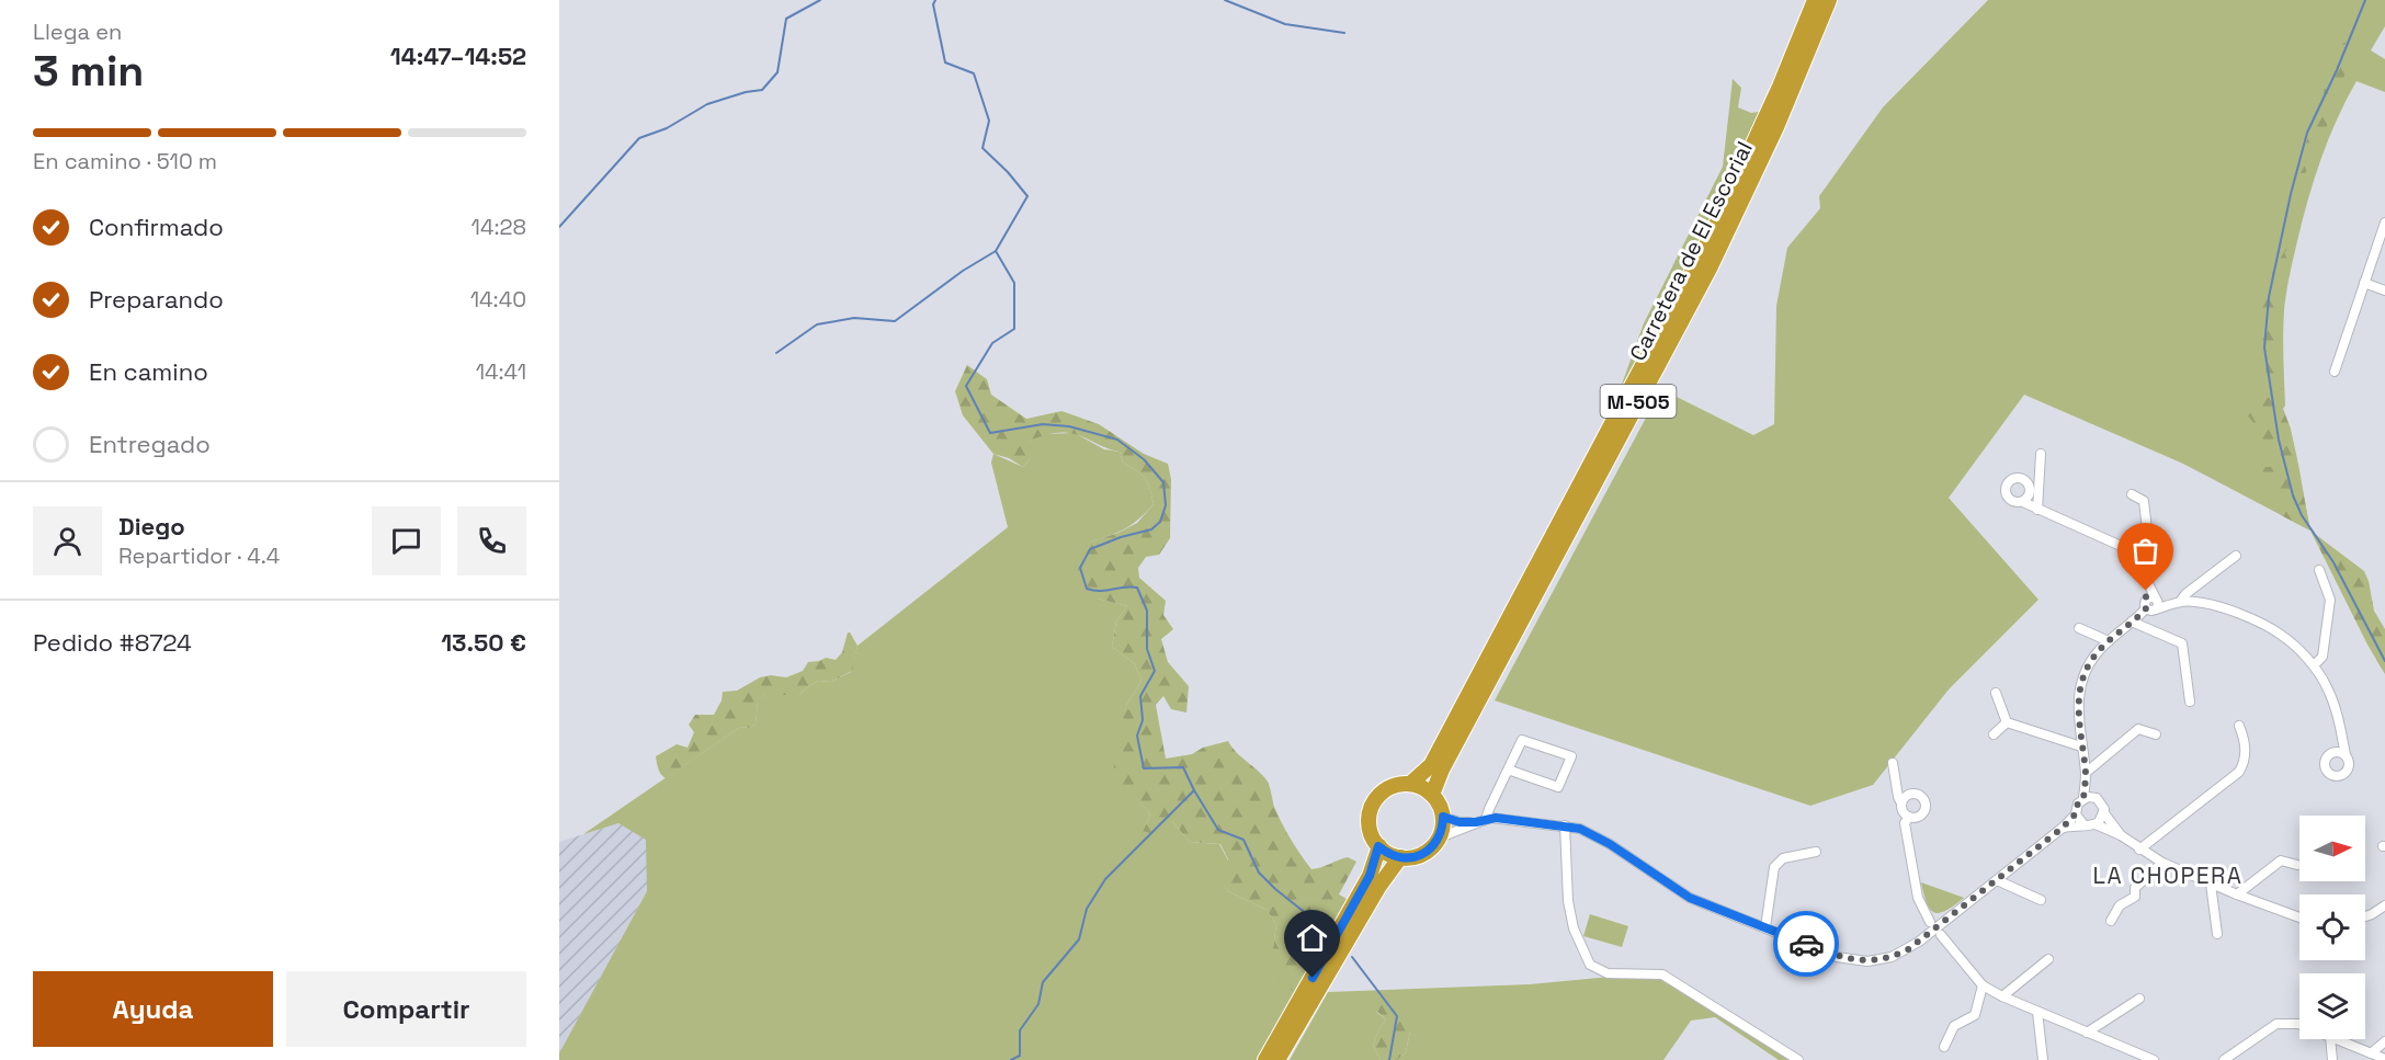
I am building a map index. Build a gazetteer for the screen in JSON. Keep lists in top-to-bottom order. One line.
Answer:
{"streets":{"highway":["Carretera de El Escorial","M-505"]},"crossings":[["Carretera de El Escorial","M-505"]],"districts":["LA CHOPERA"],"north":"right","page":{"heading":["3 min","Llega en","14:47–14:52"],"panel":["Diego","Repartidor · 4.4","Pedido #8724","13.50 €"],"bar":"En camino · 510 m","list":[["Confirmado","14:28"],["Preparando","14:40"],["En camino","14:41"],"Entregado"],"buttons":["Ayuda","Compartir"]}}
